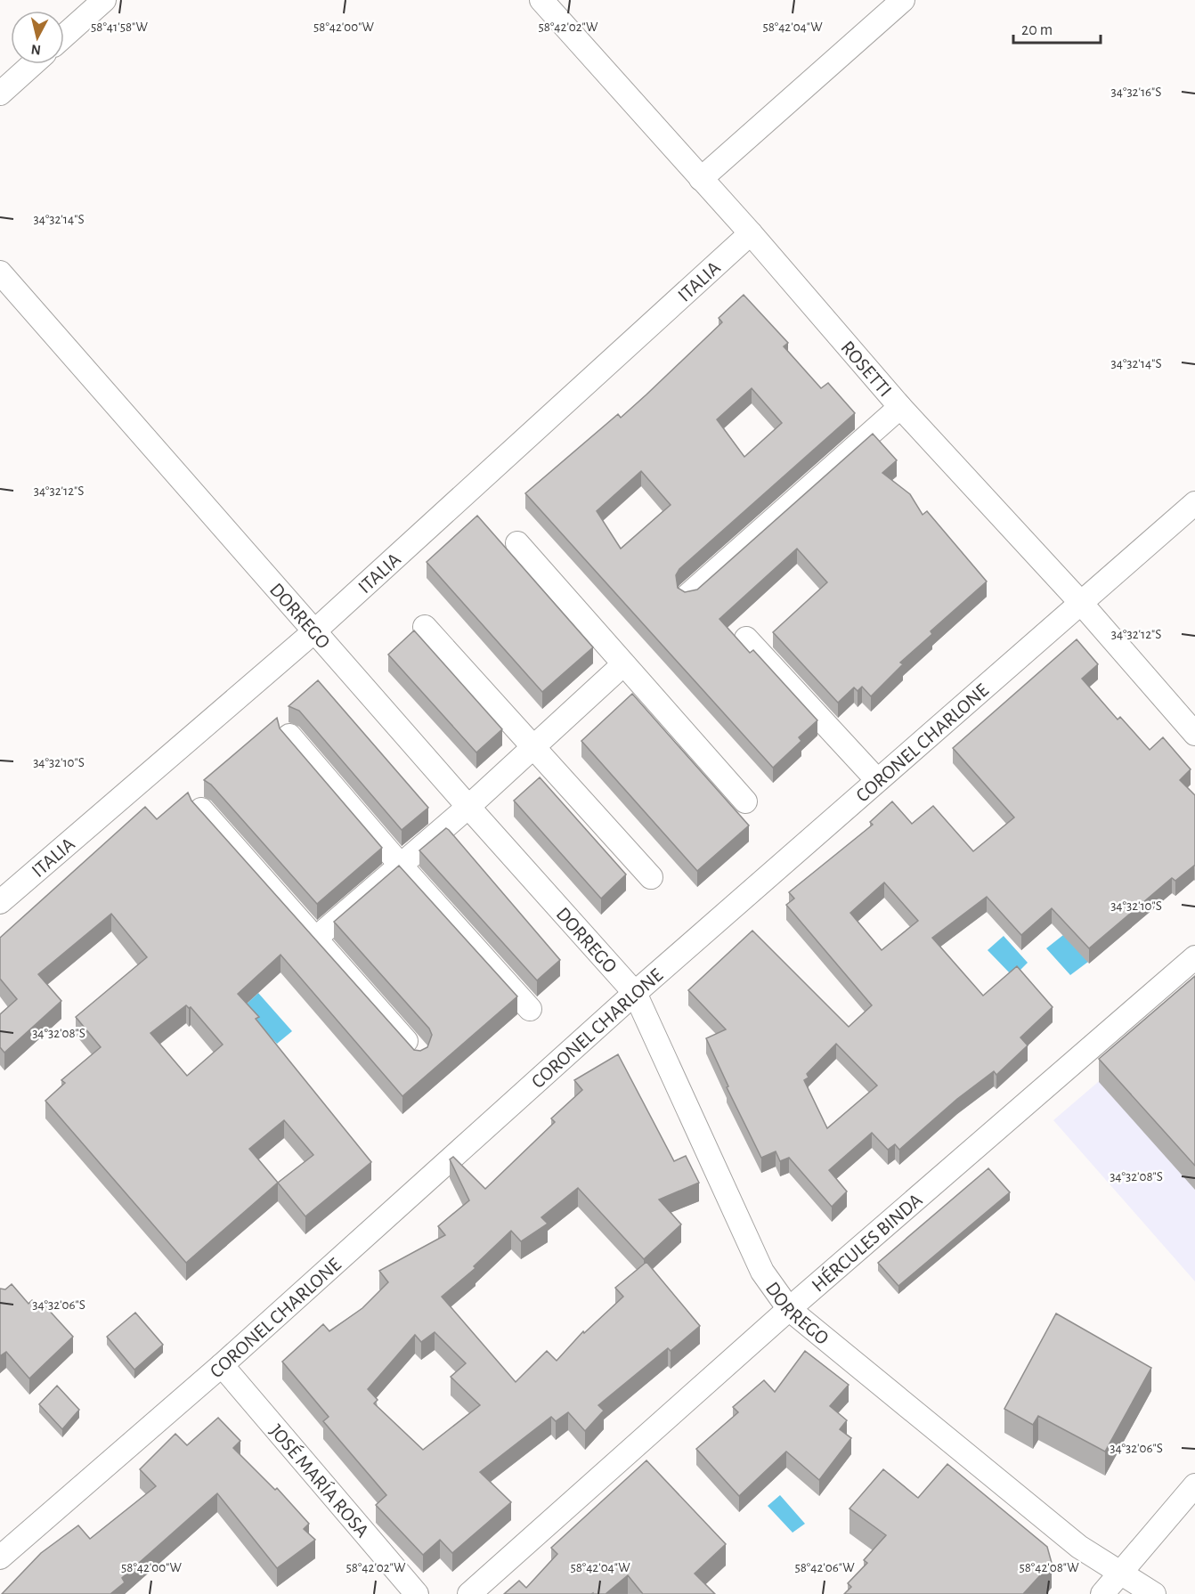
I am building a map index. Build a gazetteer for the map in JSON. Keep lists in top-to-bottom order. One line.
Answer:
{"streets":{"street":["ITALIA","ROSETTI","DORREGO","CORONEL CHARLONE","HÉRCULES BINDA","JOSÉ MARÍA ROSA"]},"crossings":[["ITALIA","ROSETTI"],["ITALIA","DORREGO"],["ROSETTI","CORONEL CHARLONE"],["DORREGO","CORONEL CHARLONE"],["DORREGO","HÉRCULES BINDA"],["CORONEL CHARLONE","JOSÉ MARÍA ROSA"]],"scale_bar":"20 m","north":"bottom","coordinates":["58°41'58\"W","58°42'00\"W","58°42'02\"W","58°42'04\"W","34°32'16\"S","34°32'14\"S","34°32'12\"S","34°32'10\"S","34°32'08\"S","34°32'06\"S","58°42'06\"W","58°42'08\"W"]}
